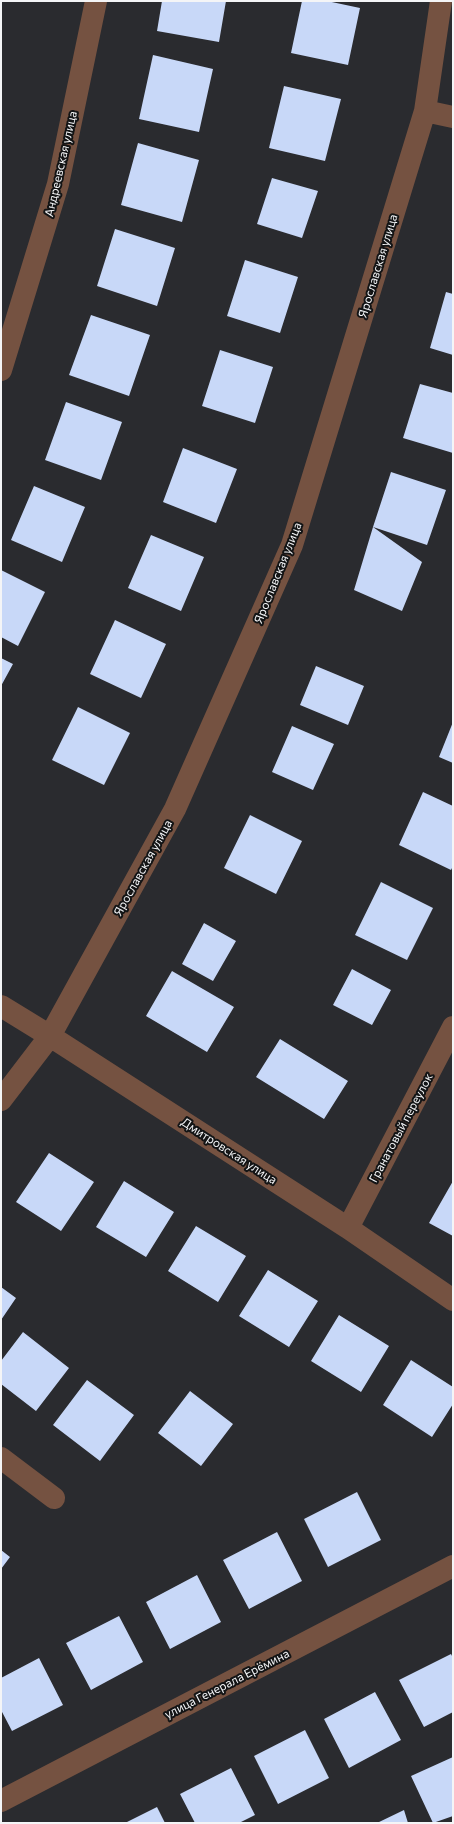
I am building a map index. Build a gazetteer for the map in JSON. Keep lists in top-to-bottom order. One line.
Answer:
{"streets":{"street":["Андреевская улица","Ярославская улица","Гранатовый переулок","Дмитровская улица","улица Генерала Ерёмина"]},"crossings":[["Ярославская улица","Дмитровская улица"],["Гранатовый переулок","Дмитровская улица"]]}
